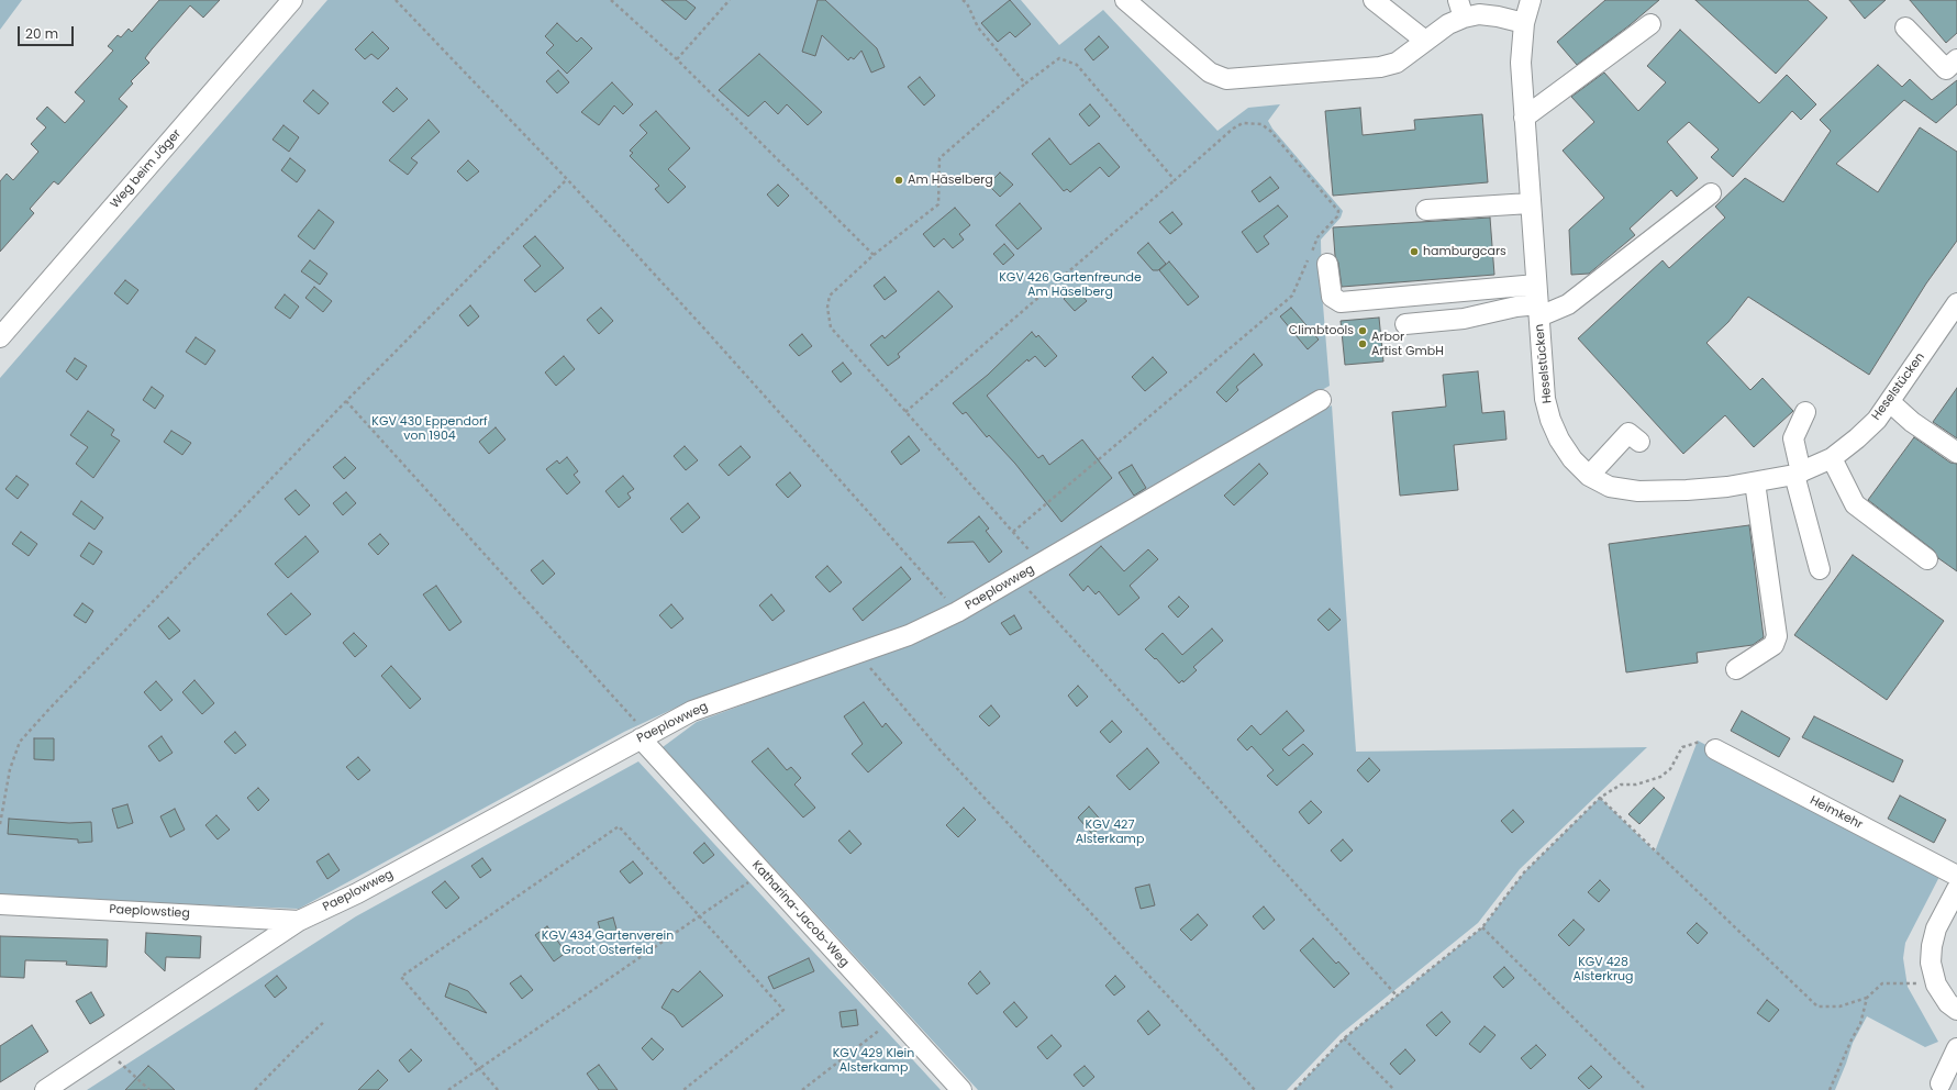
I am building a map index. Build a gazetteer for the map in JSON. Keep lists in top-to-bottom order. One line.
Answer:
{"streets":{"street":["Weg beim Jäger","Heselstücken","Paeplowweg","Heimkehr","Paeplowstieg","Katharina-Jacob-Weg"]},"crossings":[["Paeplowweg","Paeplowstieg"],["Paeplowweg","Katharina-Jacob-Weg"]],"parks":["KGV 426 Gartenfreunde Am Häselberg","KGV 430 Eppendorf von 1904","KGV 427 Alsterkamp","KGV 434 Gartenverein Groot Osterfeld","KGV 428 Alsterkrug","KGV 429 Klein Alsterkamp"],"places":["Am Häselberg","hamburgcars","Climbtools","Arbor Artist GmbH"],"scale_bar":"20 m"}
